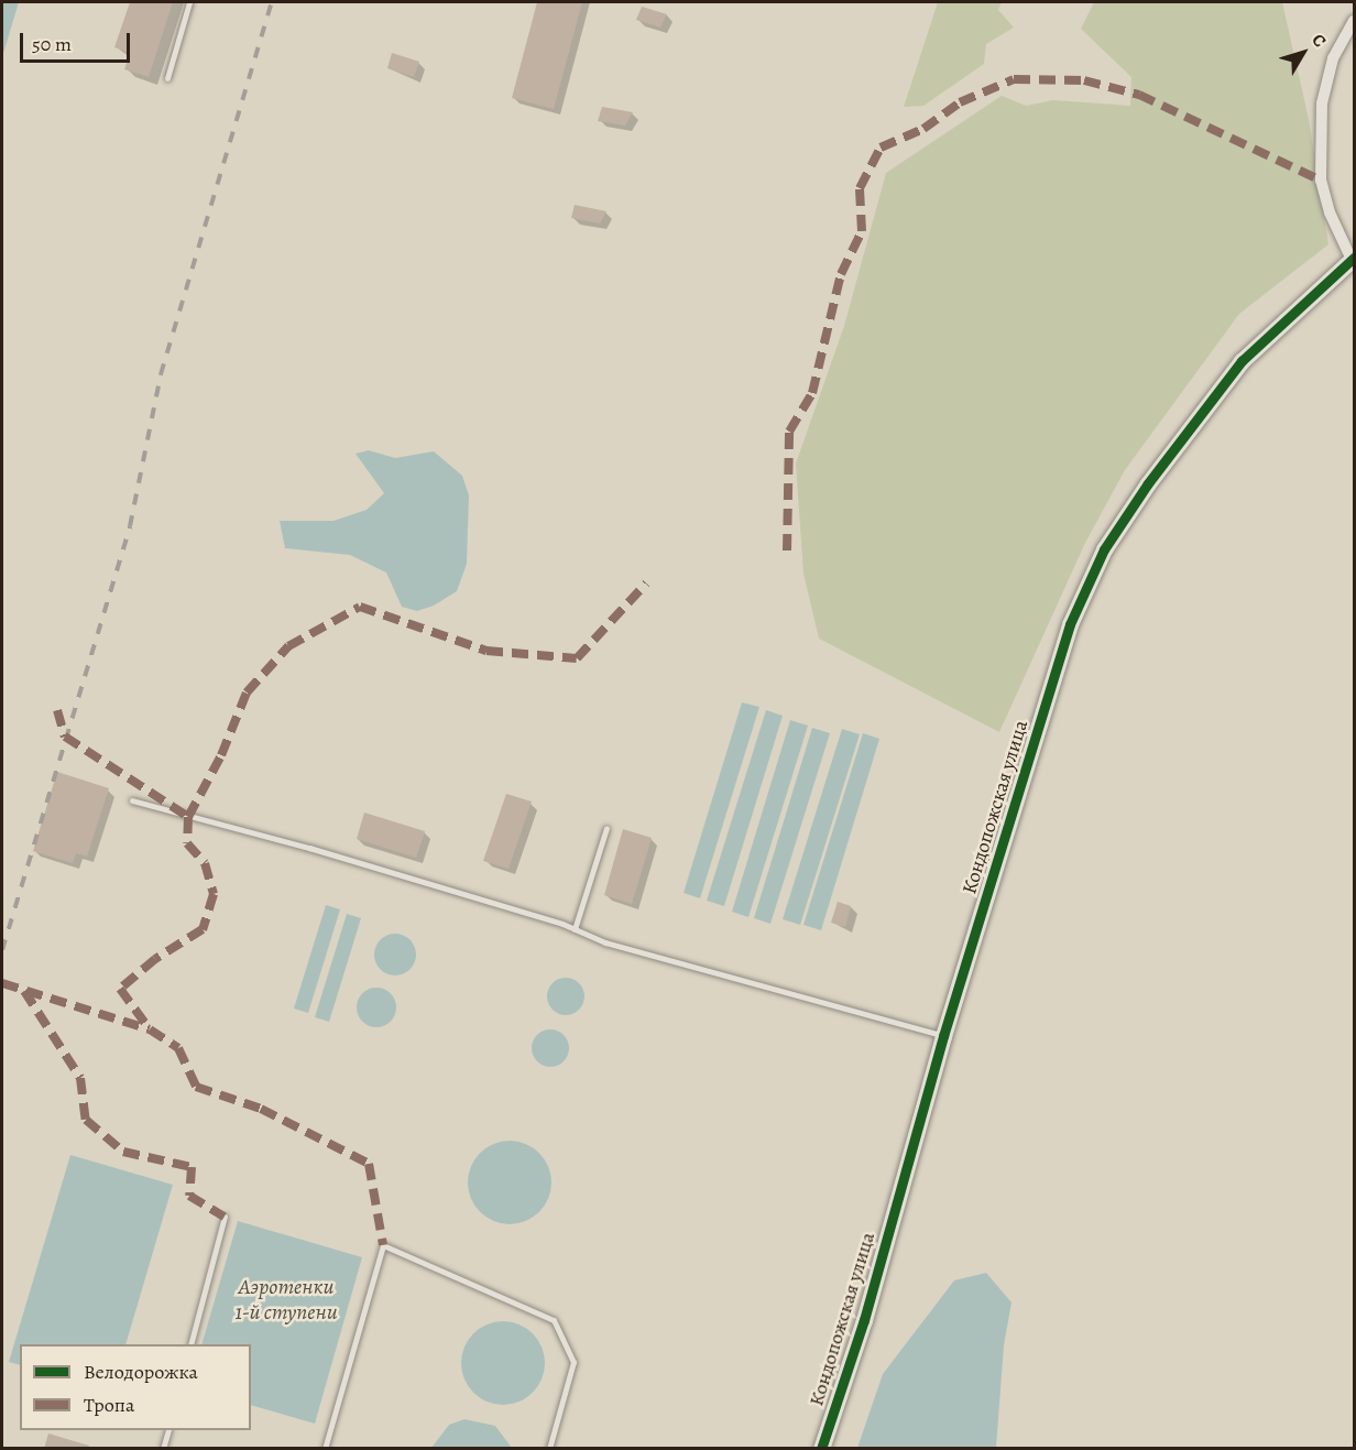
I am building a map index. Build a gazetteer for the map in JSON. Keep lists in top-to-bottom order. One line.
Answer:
{"streets":{"street":["Кондопожская улица"]},"water":["Аэротенки 1-й ступени"],"legend":["Велодорожка","Тропа"],"scale_bar":"50 m","north":"top right"}
